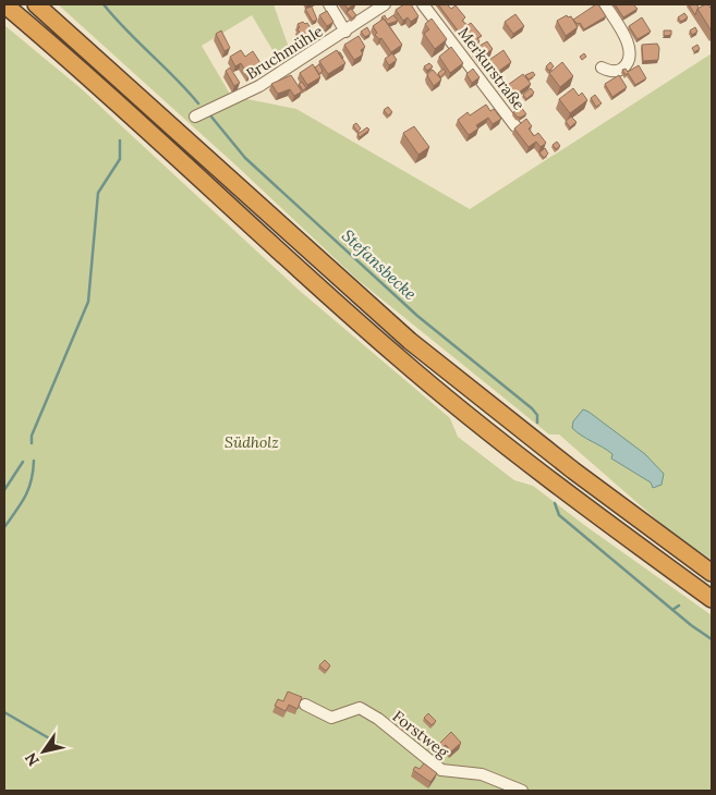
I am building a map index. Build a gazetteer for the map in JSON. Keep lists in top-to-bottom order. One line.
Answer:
{"streets":{"street":["Bruchmühle","Merkurstraße","Forstweg"]},"water":["Stefansbecke"],"parks":["Südholz"],"north":"bottom left"}
